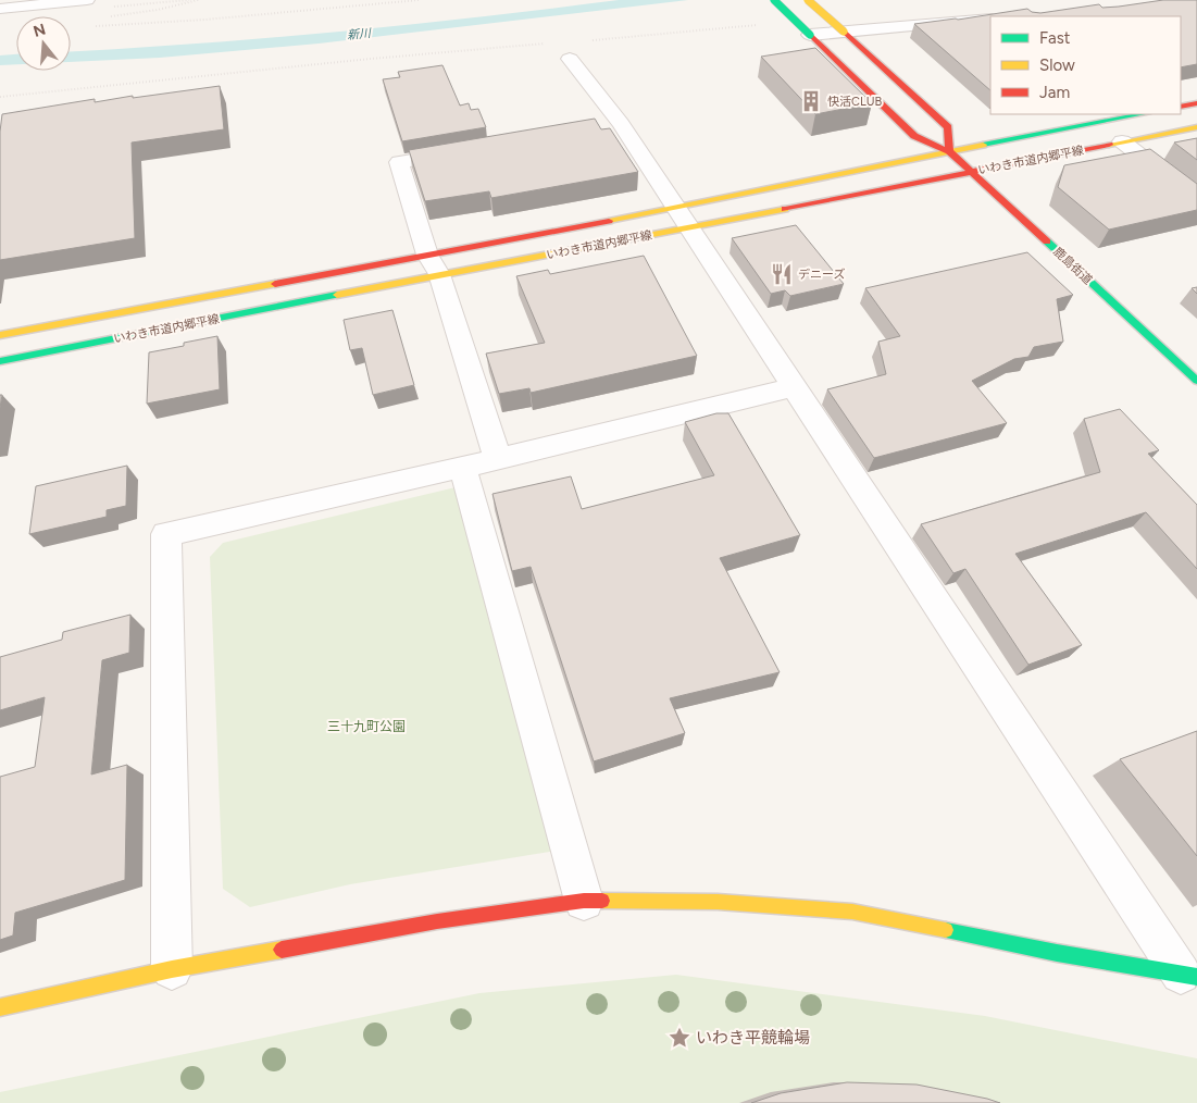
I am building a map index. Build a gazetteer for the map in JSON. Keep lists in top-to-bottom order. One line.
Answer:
{"streets":{"street":["いわき市道内郷平線","鹿島街道"]},"crossings":[["いわき市道内郷平線","鹿島街道"]],"water":["新川"],"parks":["三十九町公園"],"places":{"building":["快活CLUB"],"restaurant":["デニーズ"],"place":["いわき平競輪場"]},"legend":["Fast","Slow","Jam"],"north":"top"}
